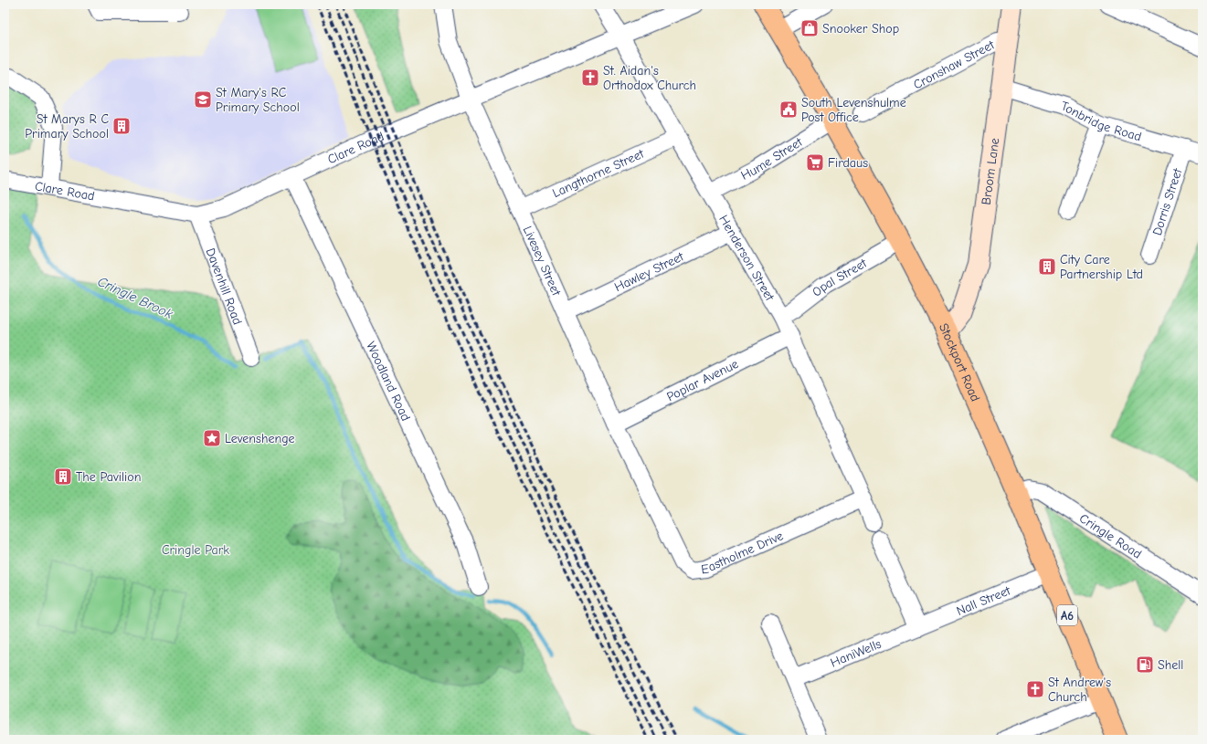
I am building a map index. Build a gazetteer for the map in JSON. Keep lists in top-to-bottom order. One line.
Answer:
{"streets":{"highway":["Stockport Road","A6"],"main road":["Broom Lane"],"street":["Cronshaw Street","Tonbridge Road","Clare Road","Hume Street","Langthorne Street","Dorris Street","Henderson Street","Livesey Street","Hawley Street","Opal Street","Davenhill Road","Poplar Avenue","Woodland Road","Cringle Road","Eastholme Drive","Nall Street","HaniWells"]},"crossings":[["Cronshaw Street","Broom Lane"],["Tonbridge Road","Broom Lane"],["Tonbridge Road","Dorris Street"],["Clare Road","Henderson Street"],["Clare Road","Livesey Street"],["Clare Road","Davenhill Road"],["Clare Road","Woodland Road"],["Hume Street","Henderson Street"],["Hume Street","Stockport Road"],["Broom Lane","Stockport Road"],["Langthorne Street","Henderson Street"],["Langthorne Street","Livesey Street"],["Henderson Street","Hawley Street"],["Henderson Street","Opal Street"],["Henderson Street","Poplar Avenue"],["Henderson Street","Eastholme Drive"],["Livesey Street","Hawley Street"],["Livesey Street","Poplar Avenue"],["Livesey Street","Eastholme Drive"],["Opal Street","Stockport Road"],["Stockport Road","Cringle Road"],["Stockport Road","Nall Street"],["Poplar Avenue","Eastholme Drive"],["Nall Street","HaniWells"]],"water":["Cringle Brook"],"parks":["Cringle Park"],"places":{"shop":["Snooker Shop"],"church":["St. Aidan's Orthodox Church","St Andrew's Church"],"school or university":["St Mary's RC Primary School"],"public building":["South Levenshulme Post Office"],"building":["St Marys R C Primary School","City Care Partnership Ltd","The Pavilion"],"supermarket":["Firdaus"],"place":["Levenshenge"],"fuel station":["Shell"]}}
